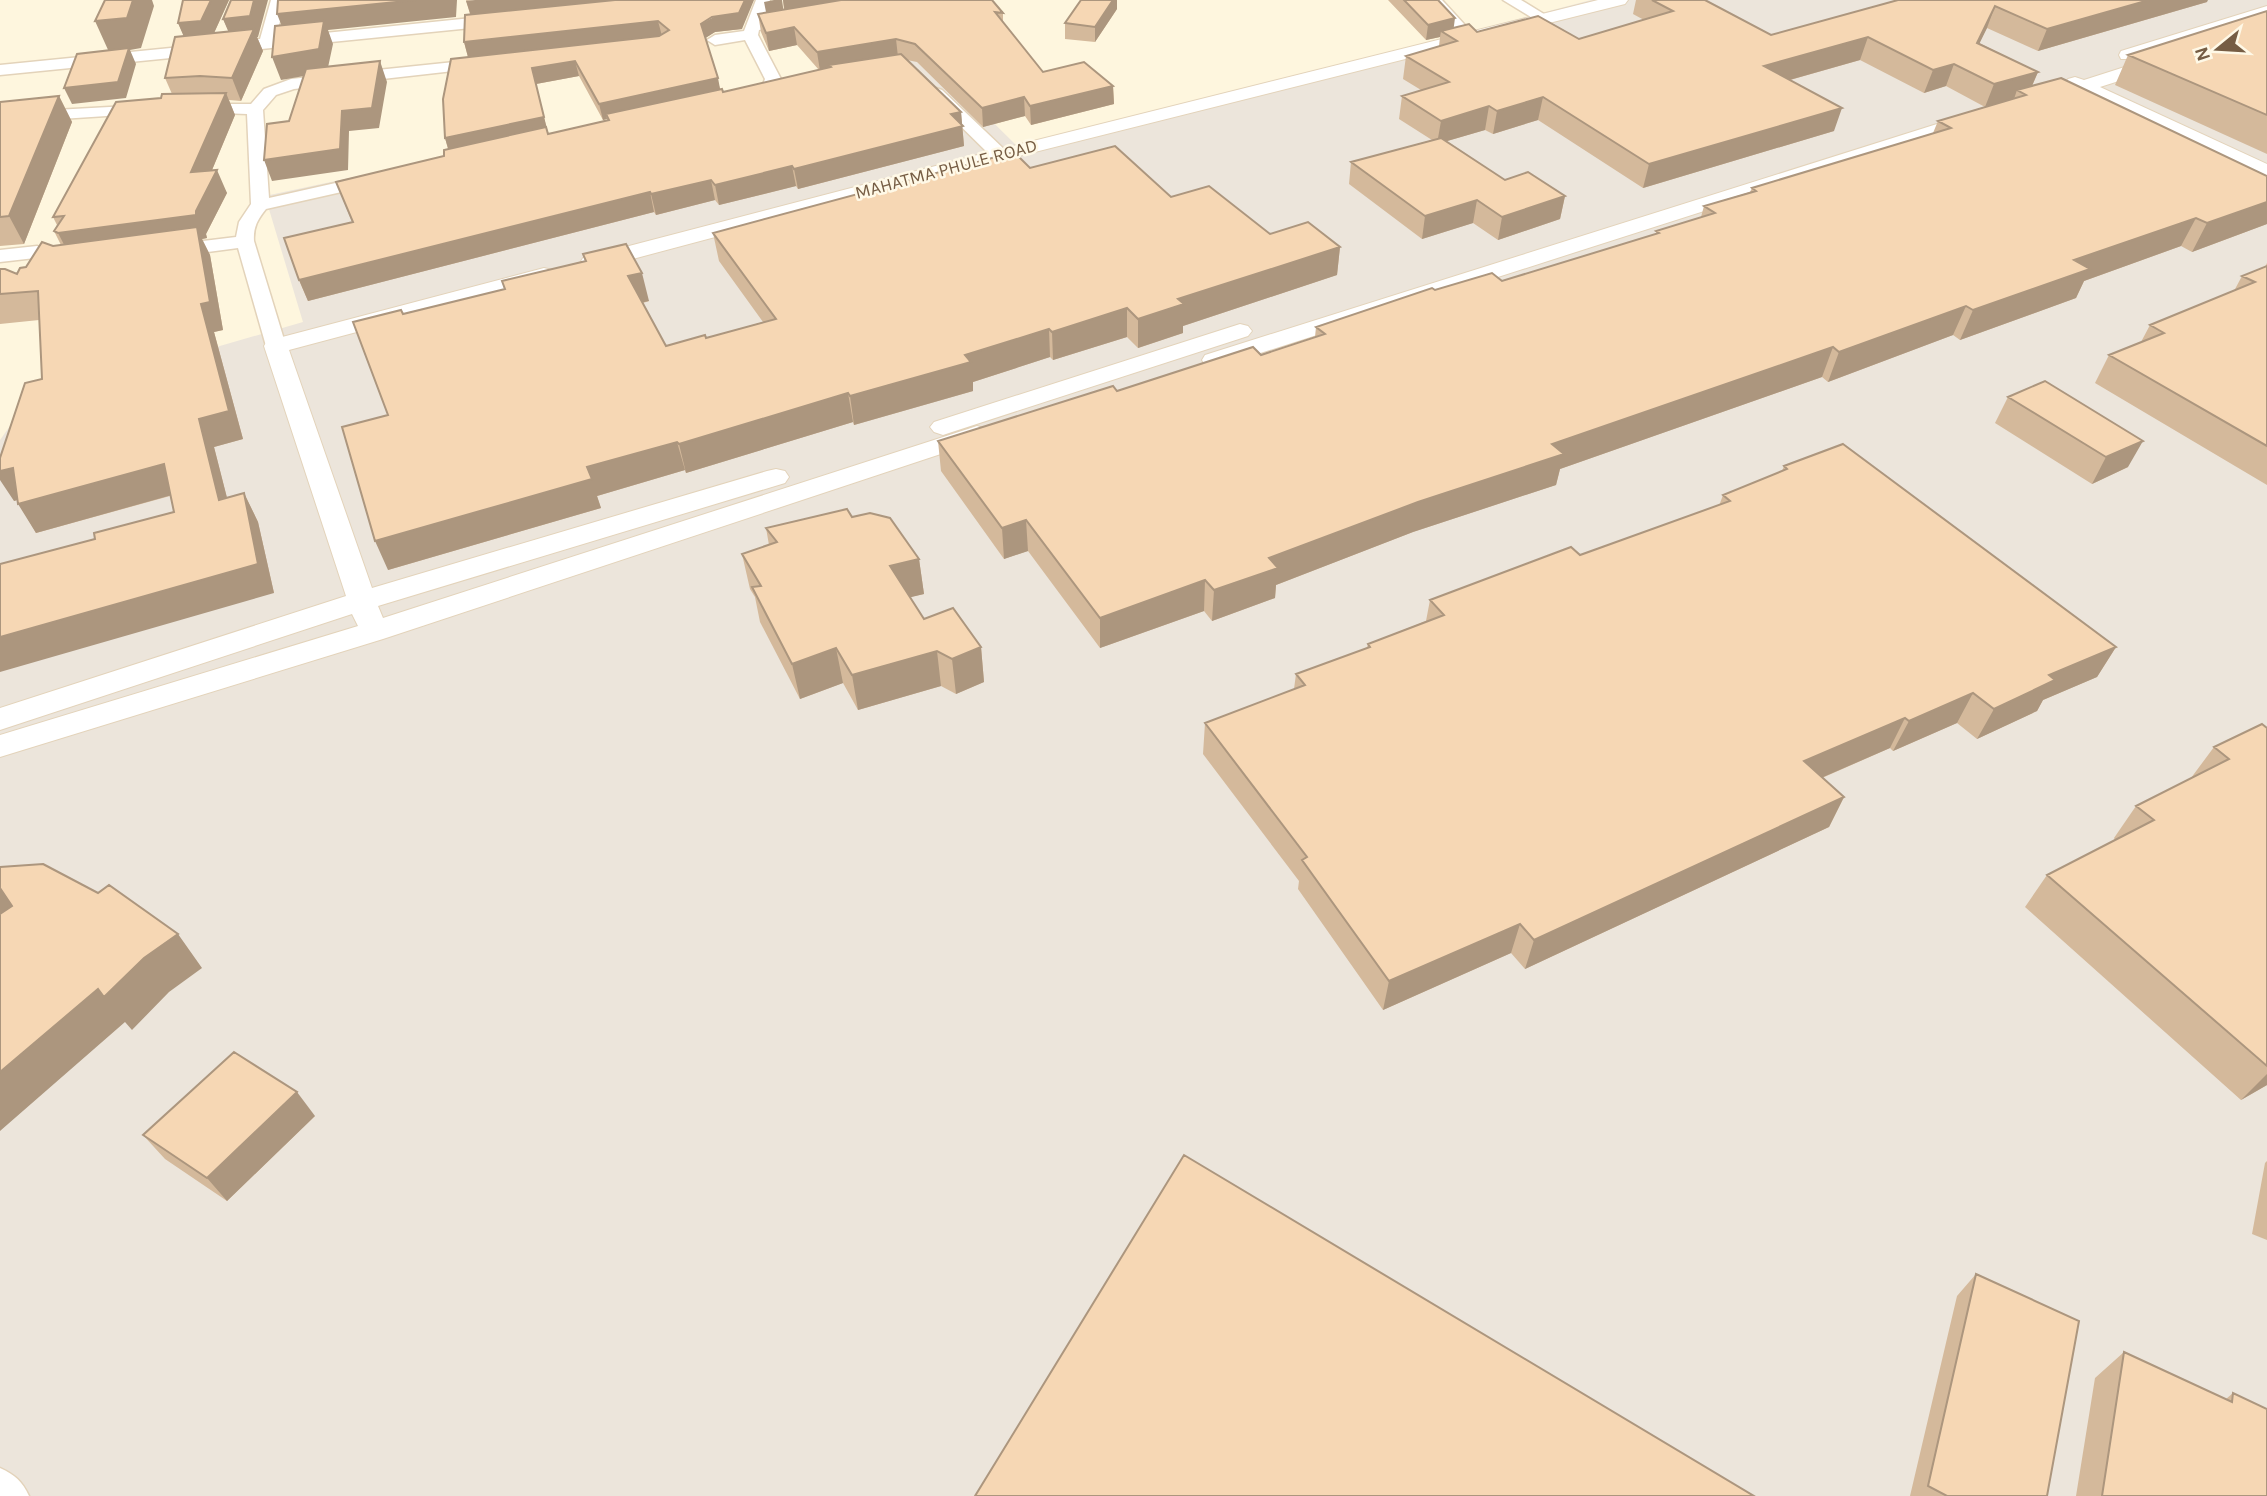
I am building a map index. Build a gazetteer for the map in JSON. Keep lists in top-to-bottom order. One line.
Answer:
{"streets":{"street":["MAHATMA PHULE ROAD"]},"north":"left"}
